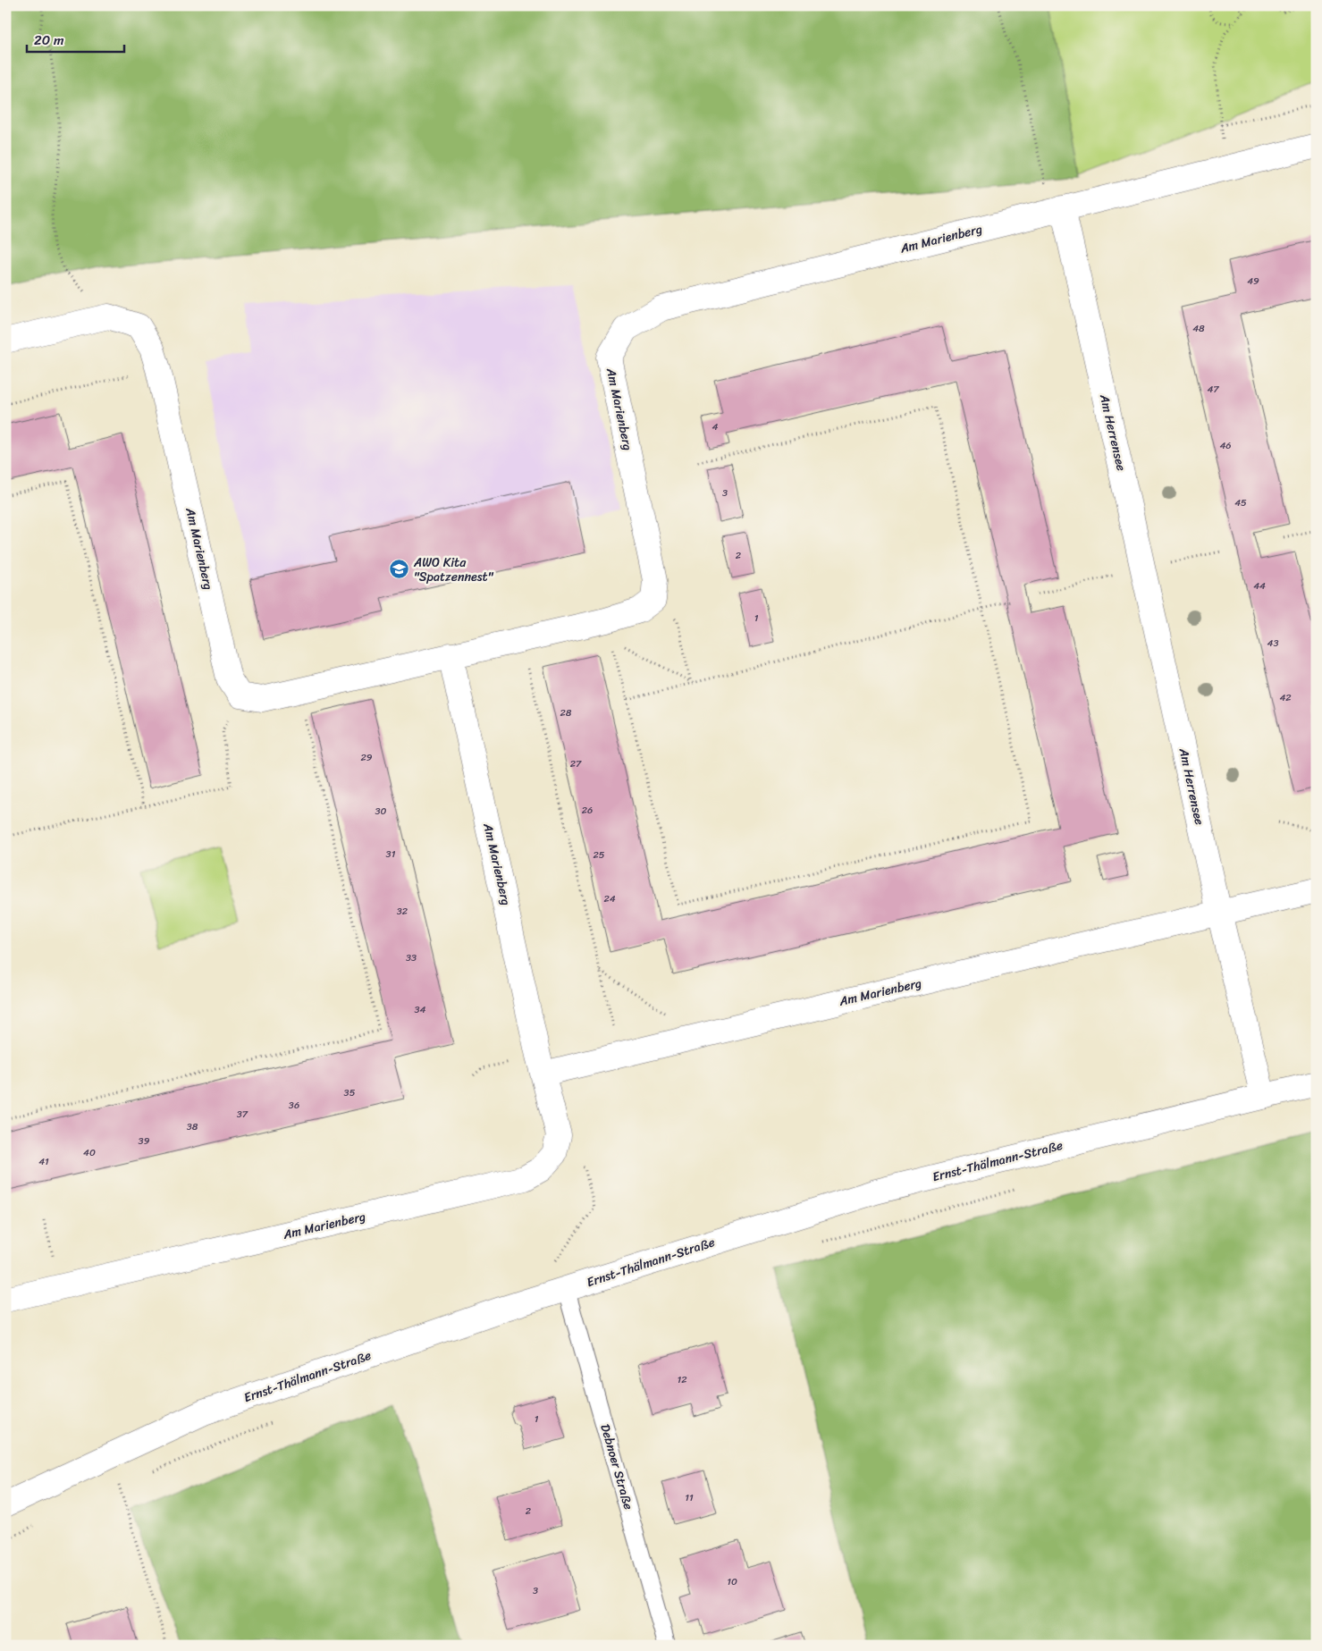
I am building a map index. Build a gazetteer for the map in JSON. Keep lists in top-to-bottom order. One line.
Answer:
{"streets":{"street":["Am Marienberg","Am Herrensee","Ernst-Thälmann-Straße"],"lane":["Debnoer Straße"]},"crossings":[["Am Marienberg","Am Herrensee"],["Am Herrensee","Ernst-Thälmann-Straße"],["Ernst-Thälmann-Straße","Debnoer Straße"]],"places":{"school or university":["AWO Kita \"Spatzennest\""]},"house_numbers":["49","48","47","4","46","3","45","2","44","1","43","42","28","29","27","26","30","31","25","24","32","33","34","35","36","37","38","39","40","41","12","1","11","2","10","3"],"scale_bar":"20 m"}
